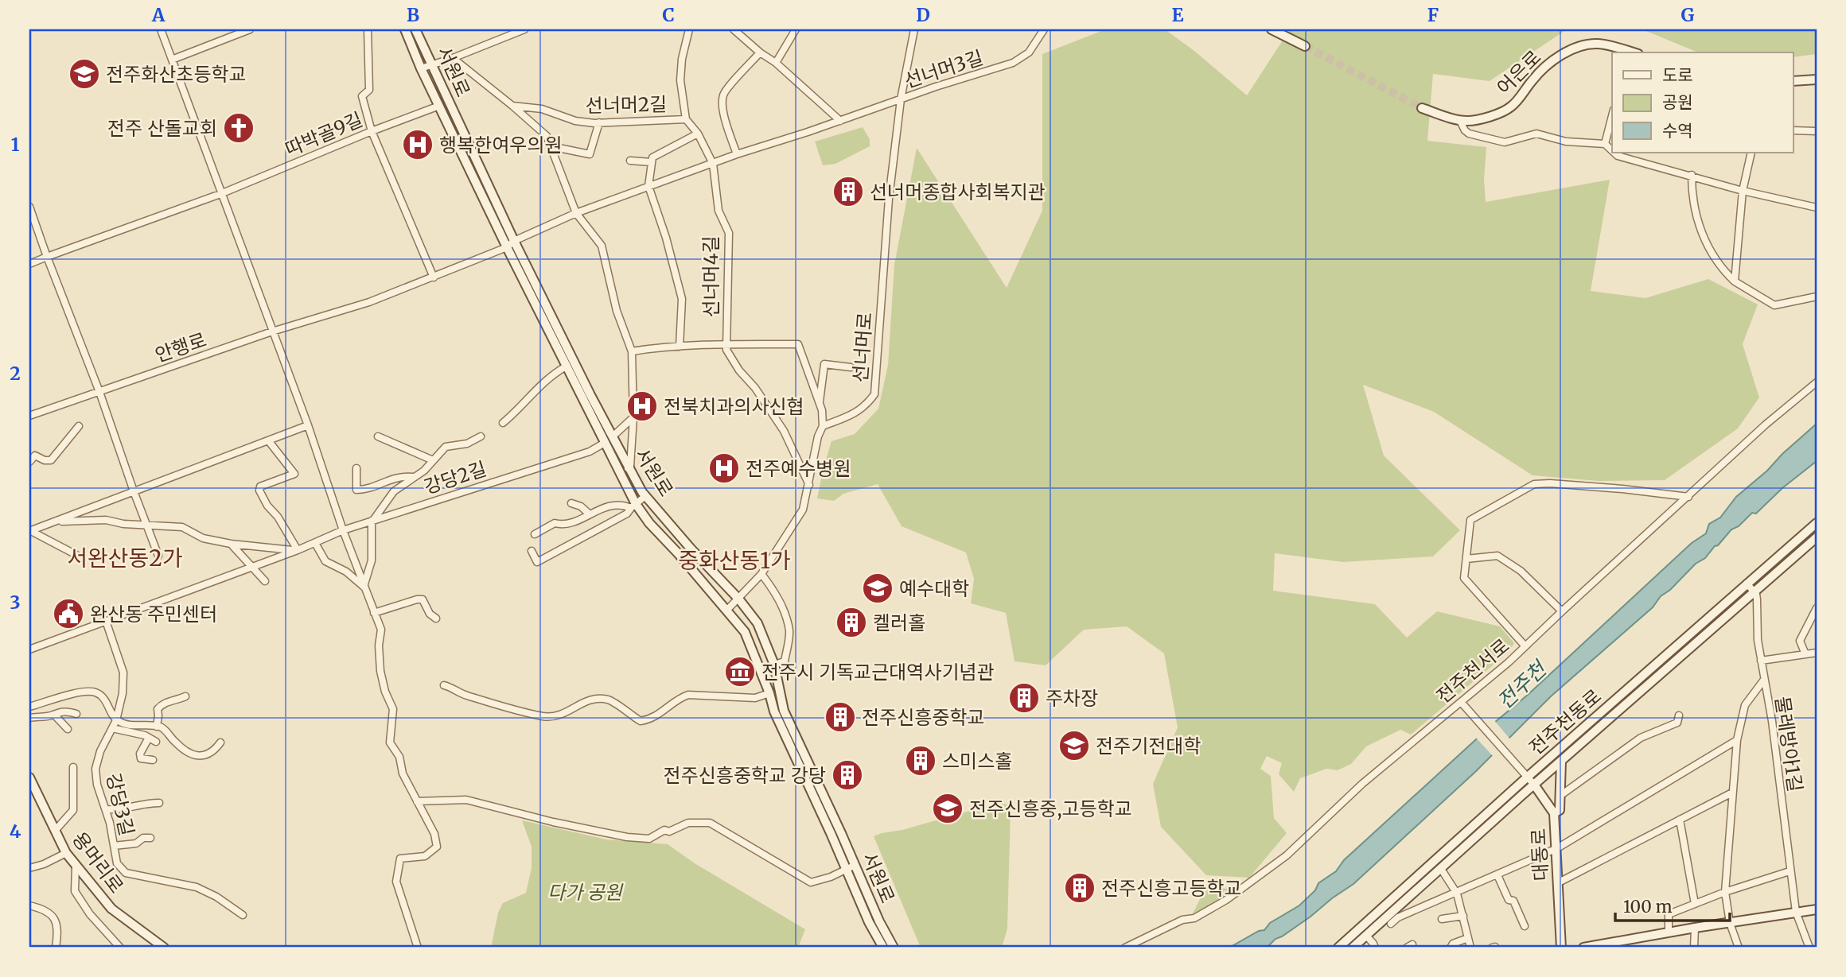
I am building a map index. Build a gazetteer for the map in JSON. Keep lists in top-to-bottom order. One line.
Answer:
{"streets":{"street":["선너머3길","서원로","어은로","선너머2길","따박골9길","선너머4길","안행로","선너머로","강당2길","전주천서로","전주천동로","물레방아1길","강당3길","대동로","용머리로"]},"crossings":[["선너머3길","서원로"],["선너머3길","선너머4길"],["선너머3길","안행로"],["선너머3길","선너머로"],["서원로","따박골9길"],["서원로","안행로"],["서원로","강당2길"],["선너머4길","선너머로"],["강당2길","강당3길"],["전주천서로","대동로"],["전주천동로","물레방아1길"],["전주천동로","대동로"]],"districts":["서완산동2가","중화산동1가"],"water":["전주천"],"parks":["다가 공원"],"places":{"school or university":["전주화산초등학교","예수대학","전주기전대학","전주신흥중,고등학교"],"church":["전주 산돌교회"],"hospital":["행복한여우의원","전북치과의사신협","전주예수병원"],"building":["선너머종합사회복지관","켈러홀","주차장","전주신흥중학교","스미스홀","전주신흥중학교 강당","전주신흥고등학교"],"public building":["완산동 주민센터"],"museum":["전주시 기독교근대역사기념관"]},"legend":["도로","공원","수역"],"scale_bar":"100 m","grid":{"columns":["A","B","C","D","E","F","G"],"rows":["1","2","3","4"]}}
